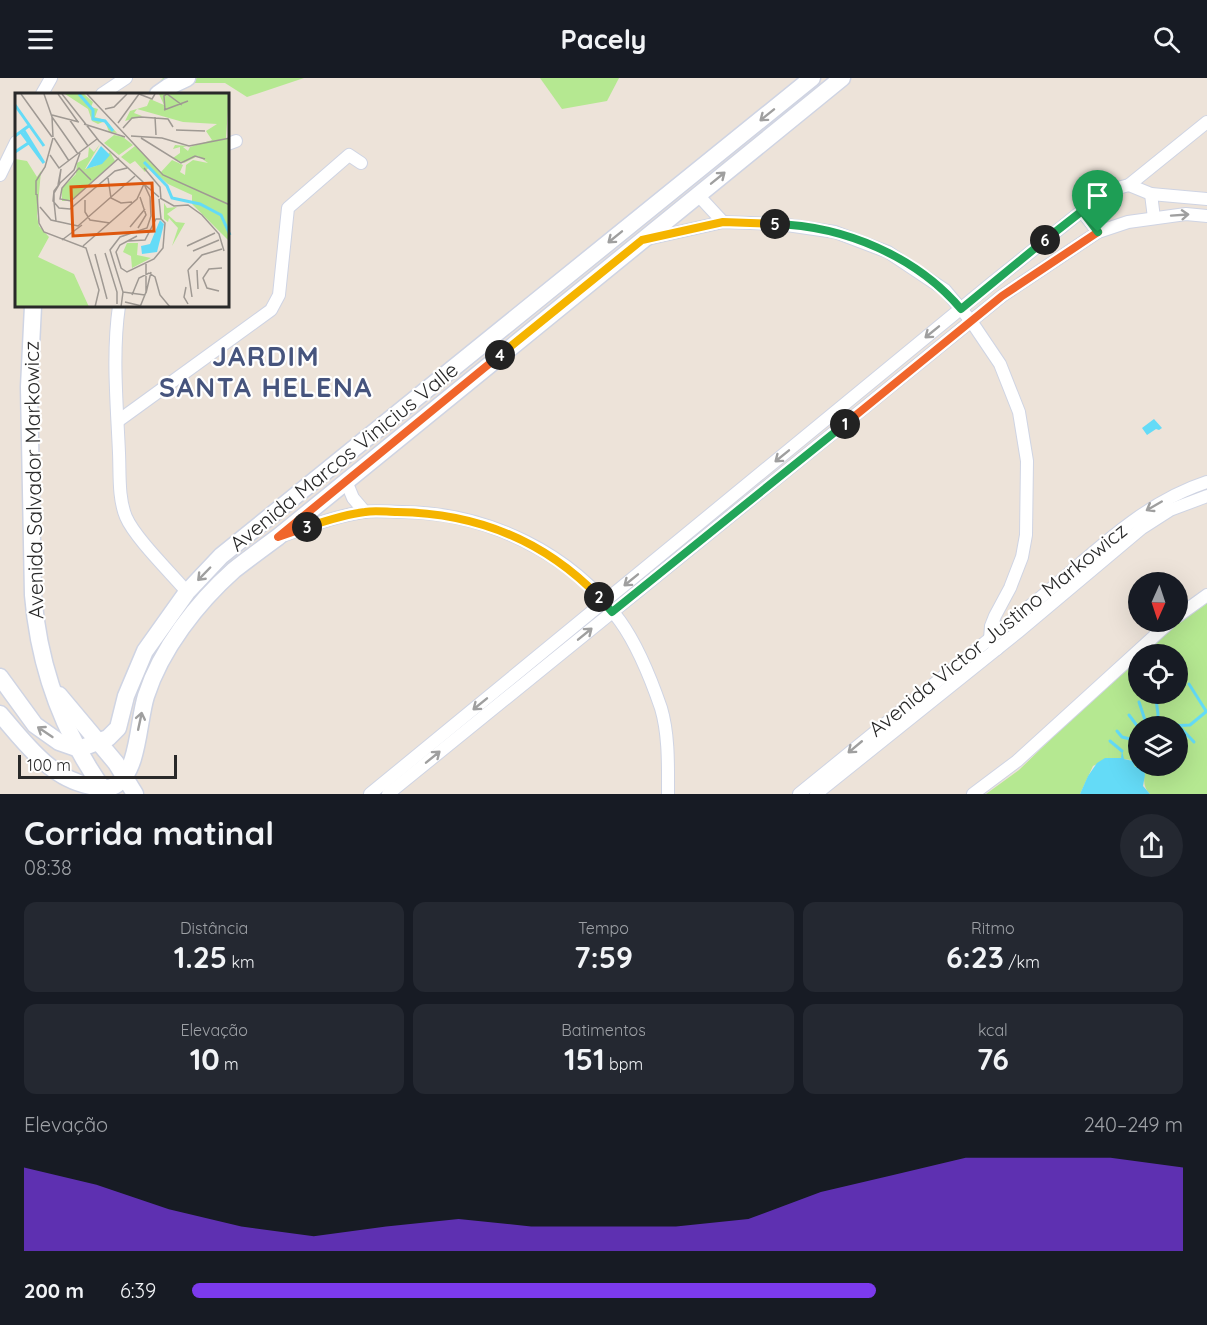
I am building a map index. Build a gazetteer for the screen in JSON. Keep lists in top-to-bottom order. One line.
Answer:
{"streets":{"street":["Avenida Marcos Vinicius Valle","Avenida Salvador Markowicz","Avenida Victor Justino Markowicz"]},"crossings":[["Avenida Marcos Vinicius Valle","Avenida Salvador Markowicz"]],"districts":["JARDIM SANTA HELENA"],"scale_bar":"100 m","north":"bottom","page":{"header":"Pacely","pins":["5","6","4","1","3","2"],"scale":"100 m","heading":["Corrida matinal","08:38"],"stats":[["Distância","1.25 km"],["Tempo","7:59"],["Ritmo","6:23 /km"],["Elevação","10 m"],["Batimentos","151 bpm"],["kcal","76"]],"chart":["Elevação","240–249 m"],"list":[{"name":"200 m","note":"6:39"}]}}
